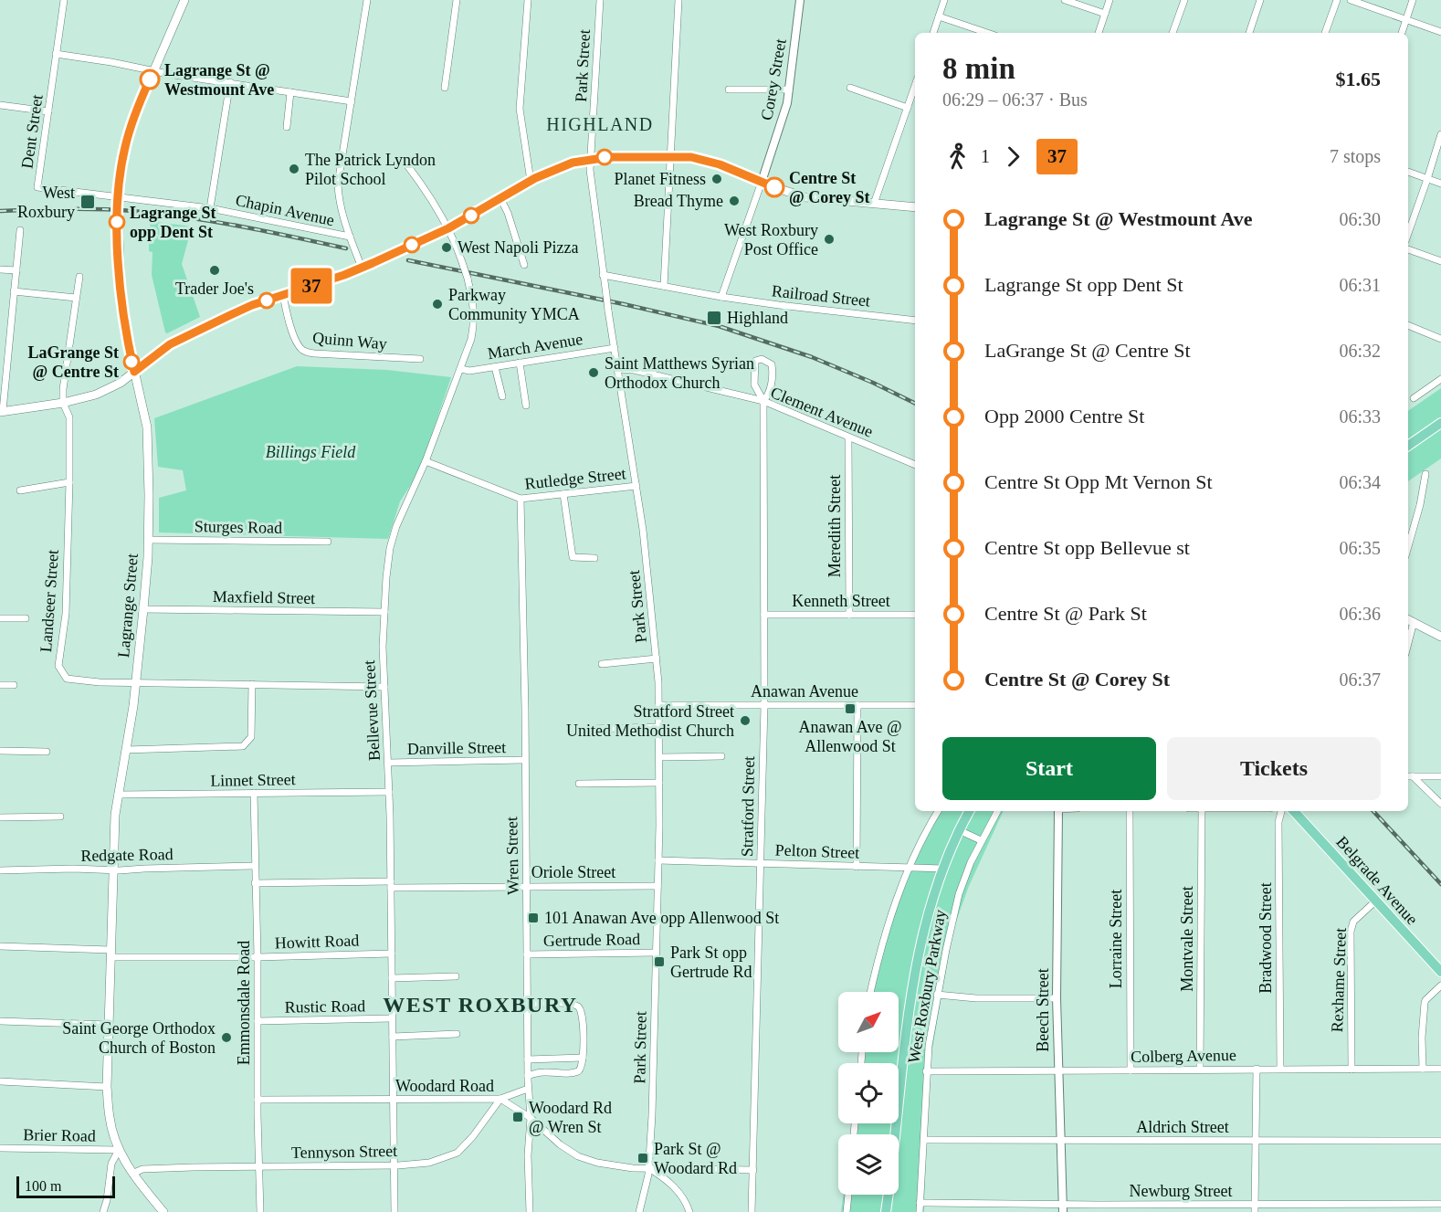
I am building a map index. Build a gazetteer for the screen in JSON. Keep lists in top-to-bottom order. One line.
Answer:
{"streets":{"main road":["Lagrange Street","Belgrade Avenue","West Roxbury Parkway"],"street":["Park Street","Corey Street","Dent Street","Chapin Avenue","Railroad Street","Quinn Way","March Avenue","Clement Avenue","Rutledge Street","Meredith Street","Sturges Road","Maxfield Street","Landseer Street","Kenneth Street","Anawan Avenue","Bellevue Street","Danville Street","Linnet Street","Stratford Street","Pelton Street","Redgate Road","Wren Street","Oriole Street","Bradwood Street","Lorraine Street","Montvale Street","Gertrude Road","Howitt Road","Rexhame Street","Emmonsdale Road","Rustic Road","Beech Street","Colberg Avenue","Woodard Road","Aldrich Street","Brier Road","Tennyson Street","Newburg Street"]},"crossings":[["Park Street","March Avenue"],["Park Street","Clement Avenue"],["Park Street","Rutledge Street"],["Park Street","Anawan Avenue"],["Park Street","Pelton Street"],["Park Street","Oriole Street"],["Park Street","Gertrude Road"],["Park Street","Woodard Road"],["Corey Street","Railroad Street"],["Dent Street","Chapin Avenue"],["Dent Street","Lagrange Street"],["Chapin Avenue","Lagrange Street"],["March Avenue","Bellevue Street"],["Clement Avenue","Meredith Street"],["Clement Avenue","Stratford Street"],["Rutledge Street","Bellevue Street"],["Rutledge Street","Wren Street"],["Meredith Street","Kenneth Street"],["Sturges Road","Lagrange Street"],["Maxfield Street","Lagrange Street"],["Maxfield Street","Bellevue Street"],["Landseer Street","Lagrange Street"],["Landseer Street","Bellevue Street"],["Kenneth Street","Stratford Street"],["Lagrange Street","Linnet Street"],["Lagrange Street","Redgate Road"],["Lagrange Street","Howitt Road"],["Lagrange Street","Brier Road"],["Lagrange Street","Tennyson Street"],["Anawan Avenue","Stratford Street"],["Bellevue Street","Danville Street"],["Bellevue Street","Linnet Street"],["Bellevue Street","Oriole Street"],["Bellevue Street","Howitt Road"],["Bellevue Street","Rustic Road"],["Bellevue Street","Woodard Road"],["Bellevue Street","Tennyson Street"],["Danville Street","Wren Street"],["Linnet Street","Emmonsdale Road"],["Stratford Street","Pelton Street"],["Stratford Street","Woodard Road"],["Pelton Street","West Roxbury Parkway"],["Redgate Road","Emmonsdale Road"],["Wren Street","Oriole Street"],["Wren Street","Gertrude Road"],["Wren Street","Woodard Road"],["Oriole Street","Emmonsdale Road"],["Belgrade Avenue","Rexhame Street"],["Bradwood Street","Colberg Avenue"],["Lorraine Street","Colberg Avenue"],["Montvale Street","Colberg Avenue"],["Howitt Road","Emmonsdale Road"],["Rexhame Street","Colberg Avenue"],["West Roxbury Parkway","Colberg Avenue"],["West Roxbury Parkway","Aldrich Street"],["West Roxbury Parkway","Newburg Street"],["Emmonsdale Road","Rustic Road"],["Emmonsdale Road","Woodard Road"],["Emmonsdale Road","Tennyson Street"],["Beech Street","Colberg Avenue"],["Beech Street","Aldrich Street"],["Beech Street","Newburg Street"],["Woodard Road","Tennyson Street"]],"districts":["HIGHLAND","WEST ROXBURY"],"parks":["Billings Field"],"places":{"other":["Lagrange St @ Westmount Ave","The Patrick Lyndon Pilot School","Planet Fitness","Centre St @ Corey St","Bread Thyme","Lagrange St opp Dent St","West Roxbury Post Office","West Napoli Pizza","Trader Joe's","Parkway Community YMCA","LaGrange St @ Centre St","Saint Matthews Syrian Orthodox Church","Stratford Street United Methodist Church","Saint George Orthodox Church of Boston"],"transit":["West Roxbury","Highland","Anawan Ave @ Allenwood St","101 Anawan Ave opp Allenwood St","Park St opp Gertrude Rd","Woodard Rd @ Wren St","Park St @ Woodard Rd"]},"lines":["bus line 37"],"scale_bar":"100 m","north":"top right","page":{"on_map":"37","heading":["8 min","06:29 – 06:37 · Bus","$1.65"],"legs":["1","37","7 stops"],"list":[{"name":"Lagrange St @ Westmount Ave","value":"06:30"},{"name":"Lagrange St opp Dent St","value":"06:31"},{"name":"LaGrange St @ Centre St","value":"06:32"},{"name":"Opp 2000 Centre St","value":"06:33"},{"name":"Centre St Opp Mt Vernon St","value":"06:34"},{"name":"Centre St opp Bellevue st","value":"06:35"},{"name":"Centre St @ Park St","value":"06:36"},{"name":"Centre St @ Corey St","value":"06:37"}],"buttons":["Start","Tickets"],"scale":"100 m"}}
